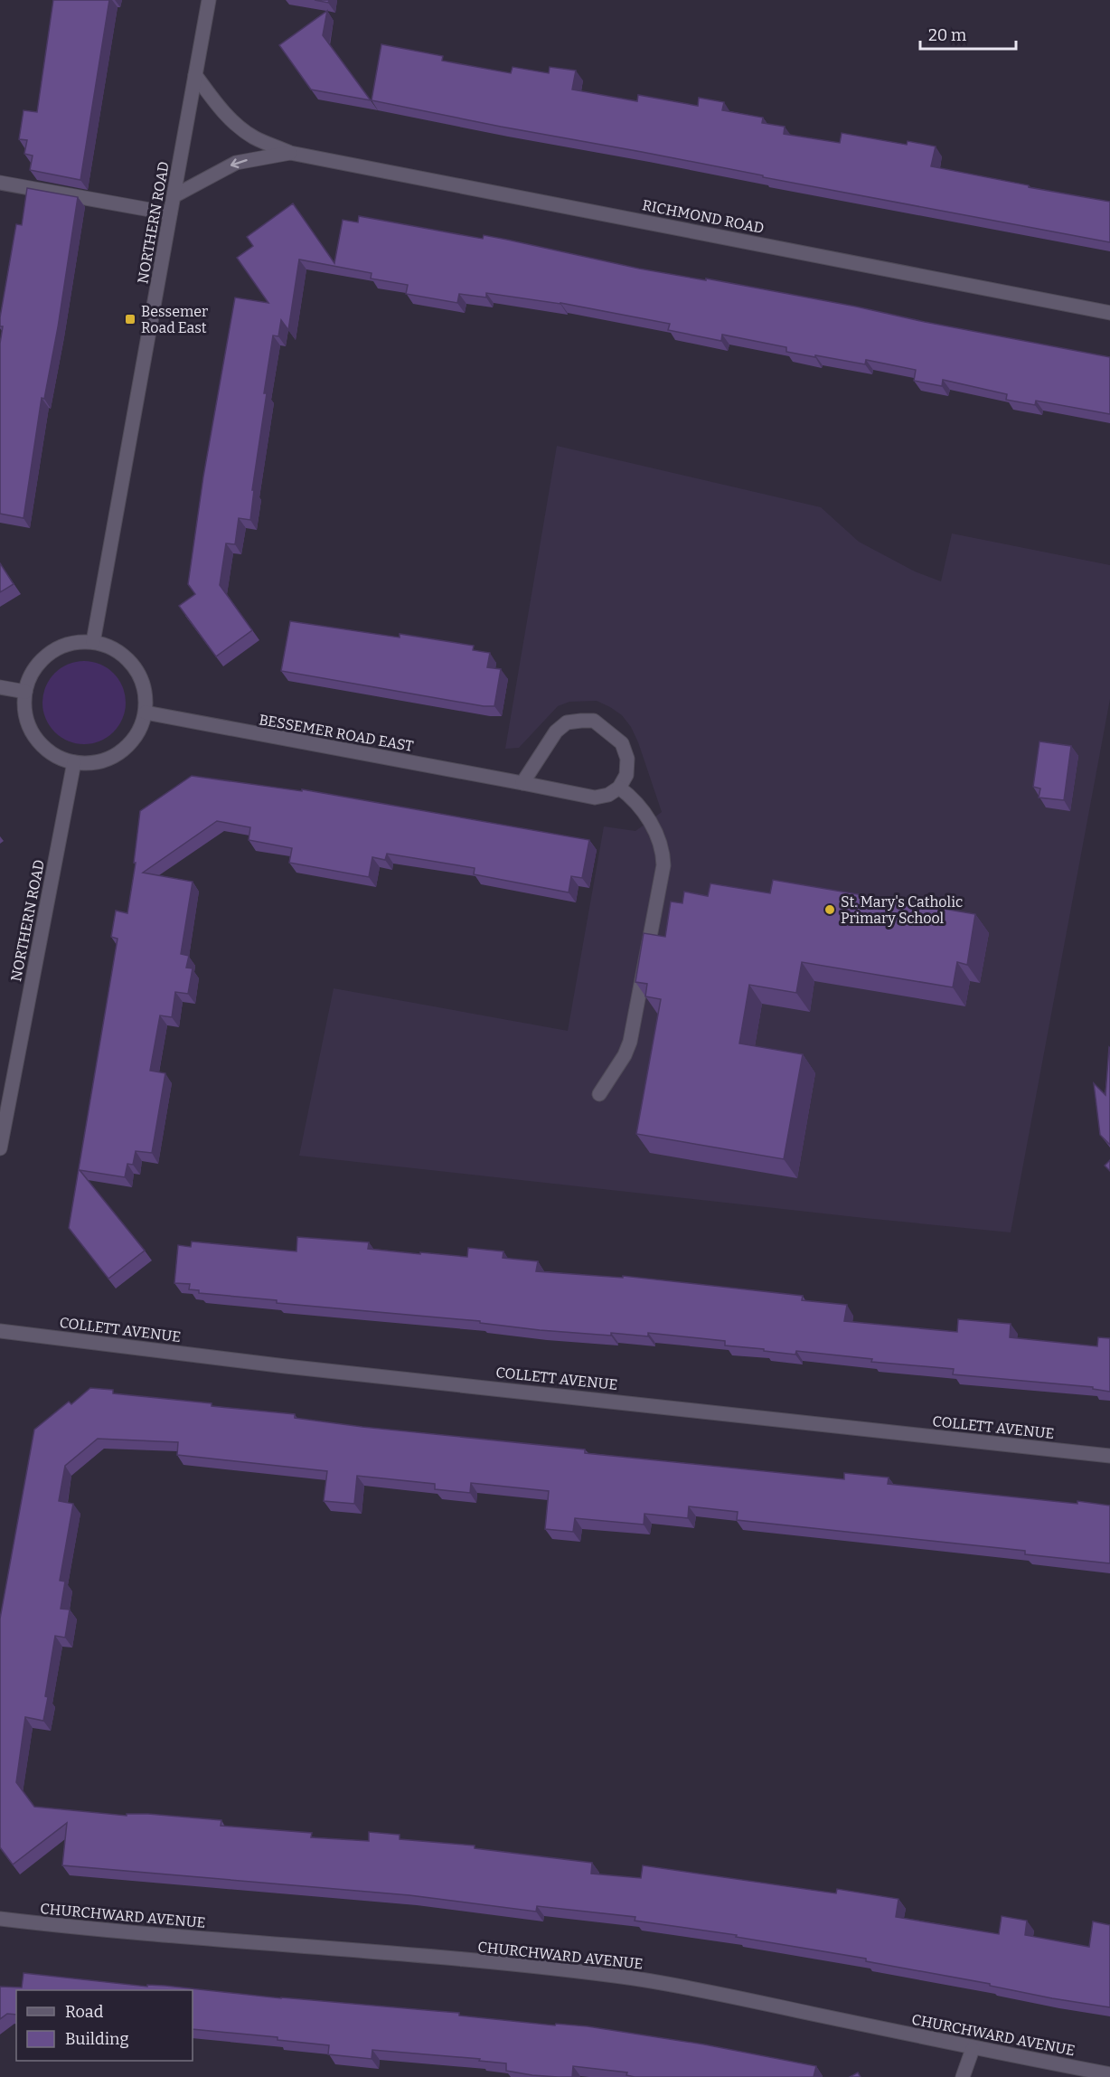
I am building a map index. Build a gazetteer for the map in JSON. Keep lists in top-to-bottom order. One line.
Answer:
{"streets":{"street":["RICHMOND ROAD","NORTHERN ROAD","BESSEMER ROAD EAST","COLLETT AVENUE","CHURCHWARD AVENUE"]},"crossings":[["RICHMOND ROAD","NORTHERN ROAD"],["NORTHERN ROAD","BESSEMER ROAD EAST"]],"places":{"transit":["Bessemer Road East"],"other":["St. Mary's Catholic Primary School"]},"legend":["Road","Building"],"scale_bar":"20 m"}
